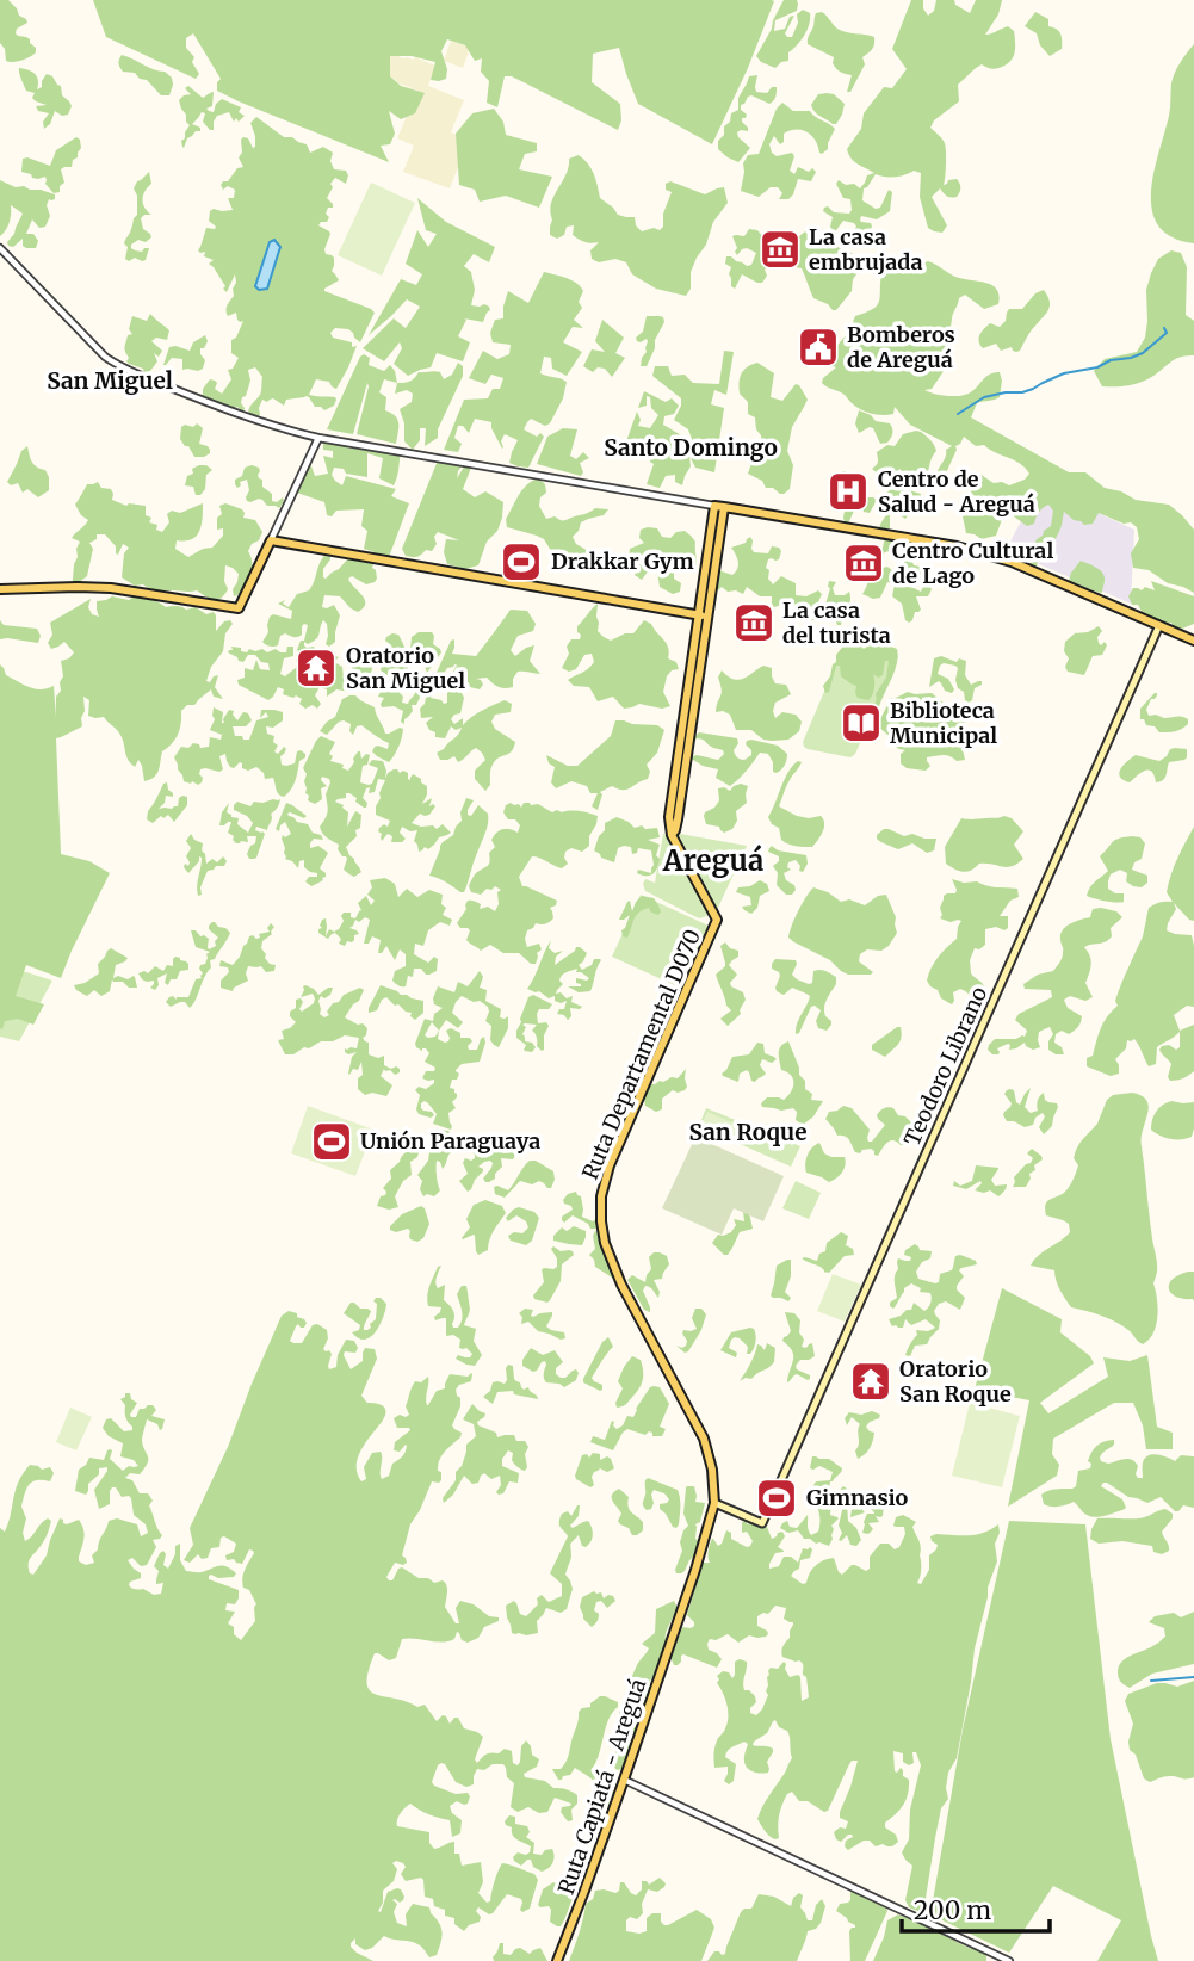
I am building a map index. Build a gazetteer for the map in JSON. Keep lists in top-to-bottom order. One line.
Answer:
{"streets":{"main road":["Ruta Departamental D070","Teodoro Librano","Ruta Capiatá - Areguá"]},"crossings":[["Ruta Departamental D070","Teodoro Librano"],["Ruta Departamental D070","Ruta Capiatá - Areguá"]],"districts":["San Miguel","Santo Domingo","Areguá","San Roque"],"places":{"museum":["La casa embrujada","Centro Cultural de Lago","La casa del turista"],"public building":["Bomberos de Areguá"],"hospital":["Centro de Salud - Areguá"],"sports":["Drakkar Gym","Unión Paraguaya","Gimnasio"],"temple":["Oratorio San Miguel","Oratorio San Roque"],"library":["Biblioteca Municipal"]},"scale_bar":"200 m"}
